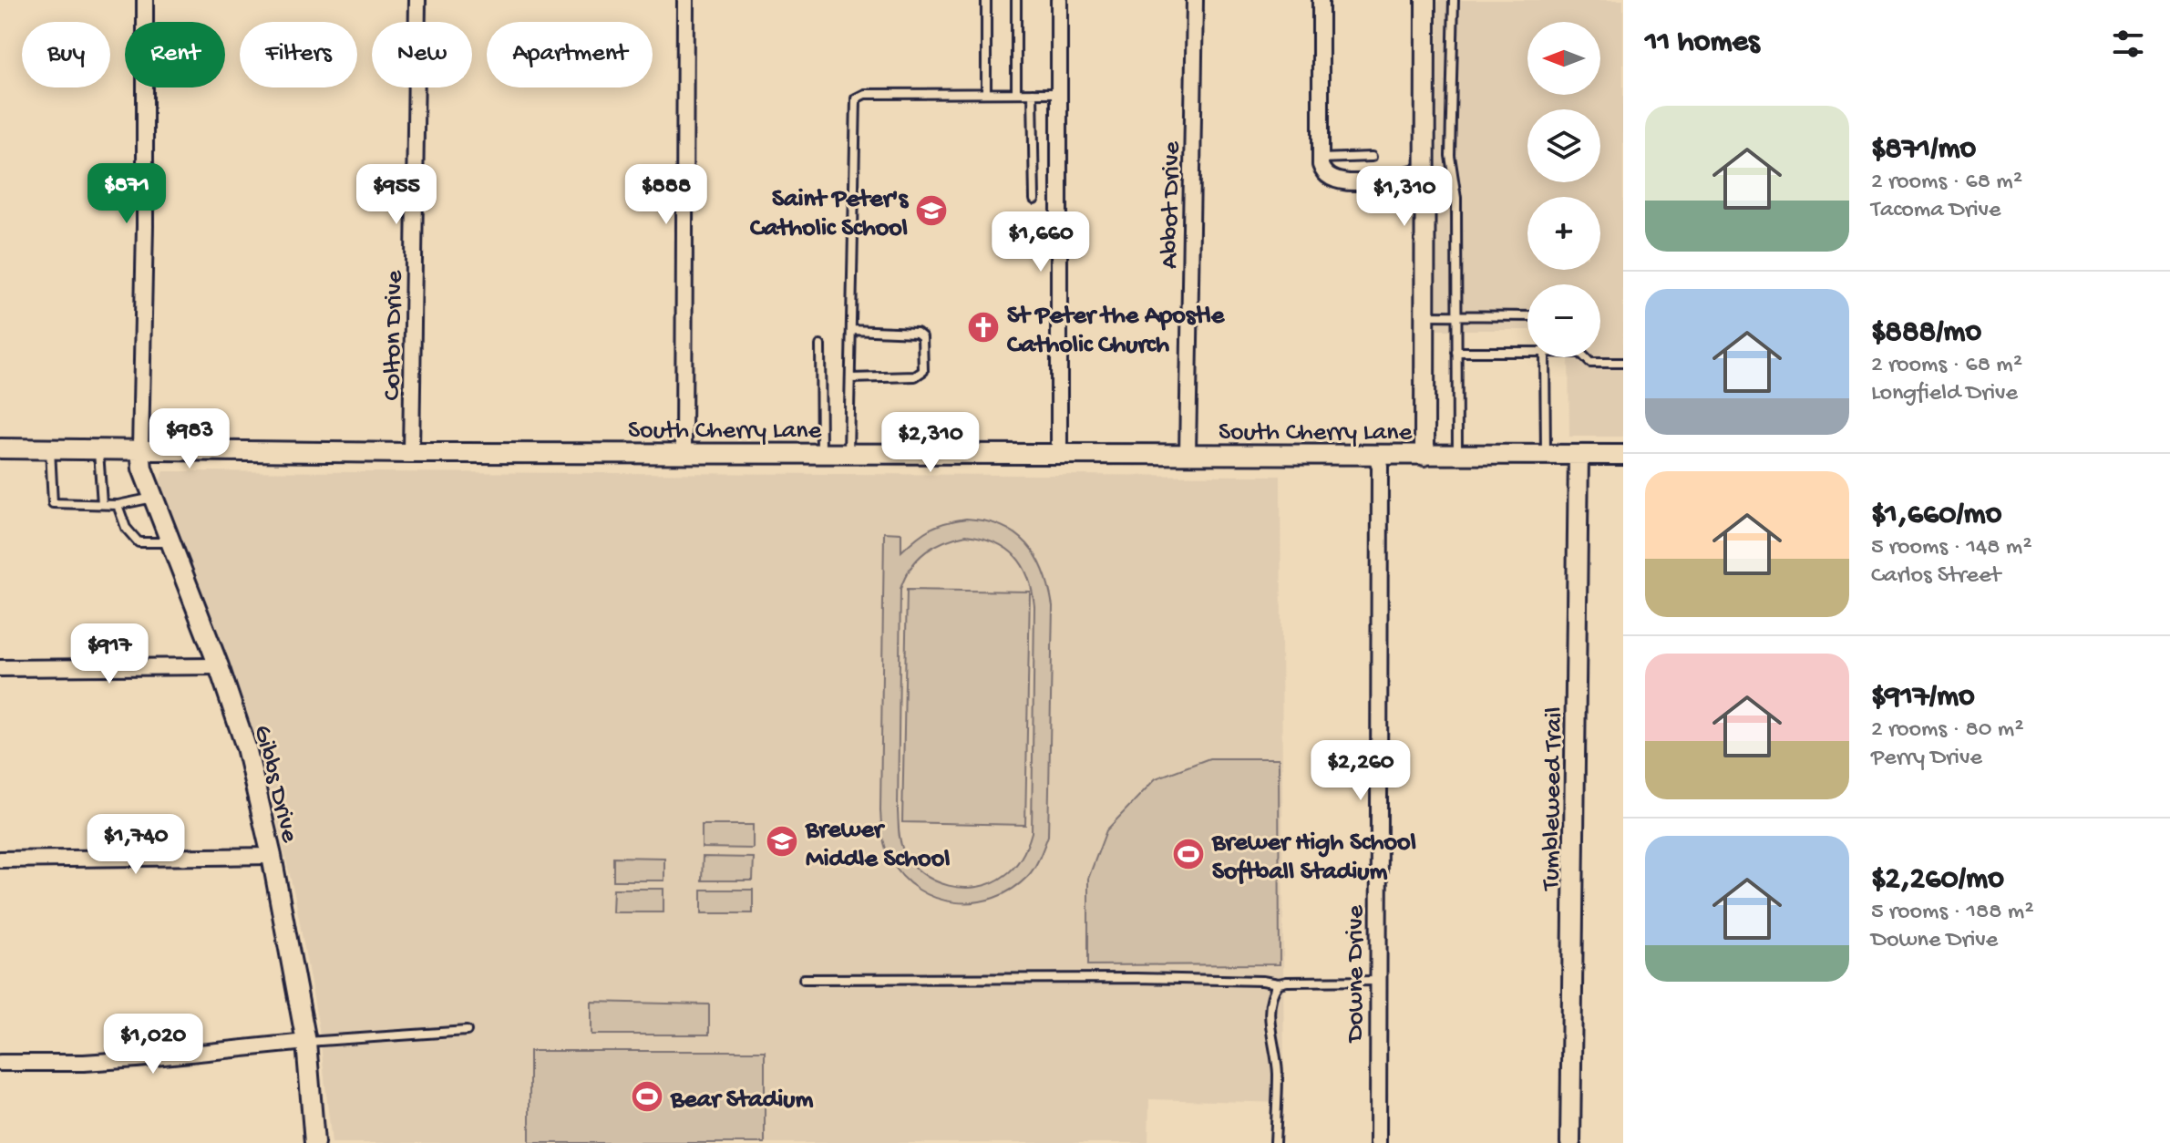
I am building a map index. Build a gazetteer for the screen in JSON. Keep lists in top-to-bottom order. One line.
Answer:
{"streets":{"street":["Abbot Drive","Colton Drive","South Cherry Lane","Gibbs Drive","Tumbleweed Trail","Downe Drive"]},"crossings":[["Abbot Drive","South Cherry Lane"],["Colton Drive","South Cherry Lane"],["South Cherry Lane","Gibbs Drive"],["South Cherry Lane","Tumbleweed Trail"],["South Cherry Lane","Downe Drive"]],"places":{"school or university":["Saint Peter's Catholic School","Brewer Middle School"],"church":["St Peter the Apostle Catholic Church"],"sports":["Brewer High School Softball Stadium","Bear Stadium"]},"north":"left","page":{"heading":"11 homes","map_buttons":["+","−"],"chip":["Buy","Rent","Filters","New","Apartment"],"list":[{"name":"$871/mo","note":"2 rooms · 68 m² · Tacoma Drive"},{"name":"$888/mo","note":"2 rooms · 68 m² · Longfield Drive"},{"name":"$1,660/mo","note":"5 rooms · 148 m² · Carlos Street"},{"name":"$917/mo","note":"2 rooms · 80 m² · Perry Drive"},{"name":"$2,260/mo","note":"5 rooms · 188 m² · Downe Drive"}],"price":["$871","$955","$888","$1,310","$1,660","$983","$2,310","$917","$2,260","$1,740","$1,020"]}}
